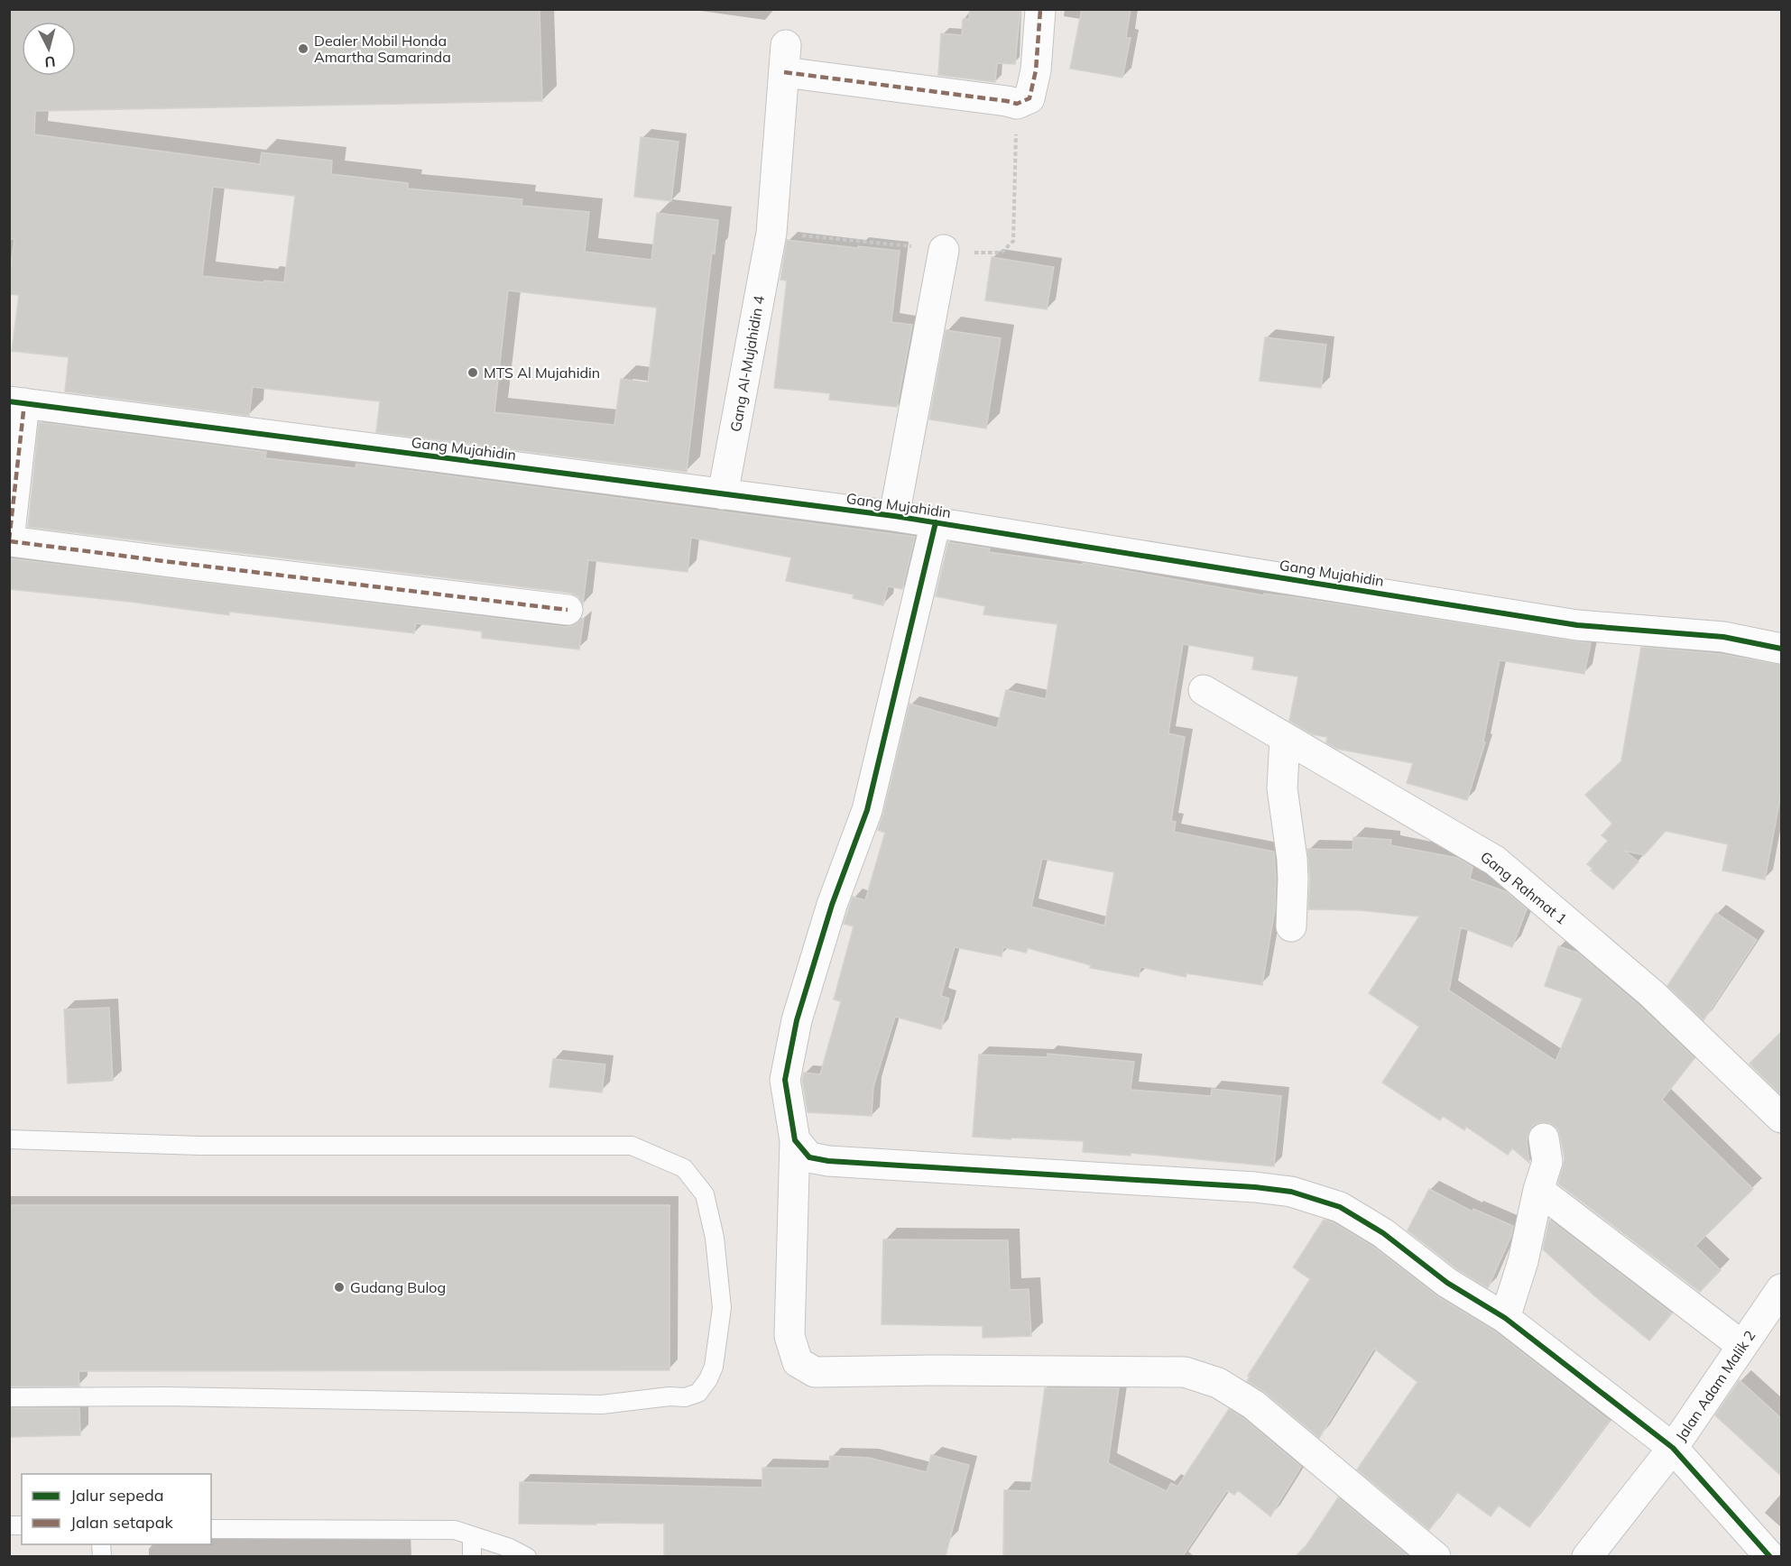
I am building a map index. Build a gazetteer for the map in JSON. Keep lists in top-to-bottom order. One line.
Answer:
{"streets":{"street":["Gang Al-Mujahidin 4","Gang Mujahidin","Gang Rahmat 1","Jalan Adam Malik 2"]},"crossings":[["Gang Al-Mujahidin 4","Gang Mujahidin"]],"places":["Dealer Mobil Honda Amartha Samarinda","MTS Al Mujahidin","Gudang Bulog"],"legend":["Jalur sepeda","Jalan setapak"],"north":"bottom"}
